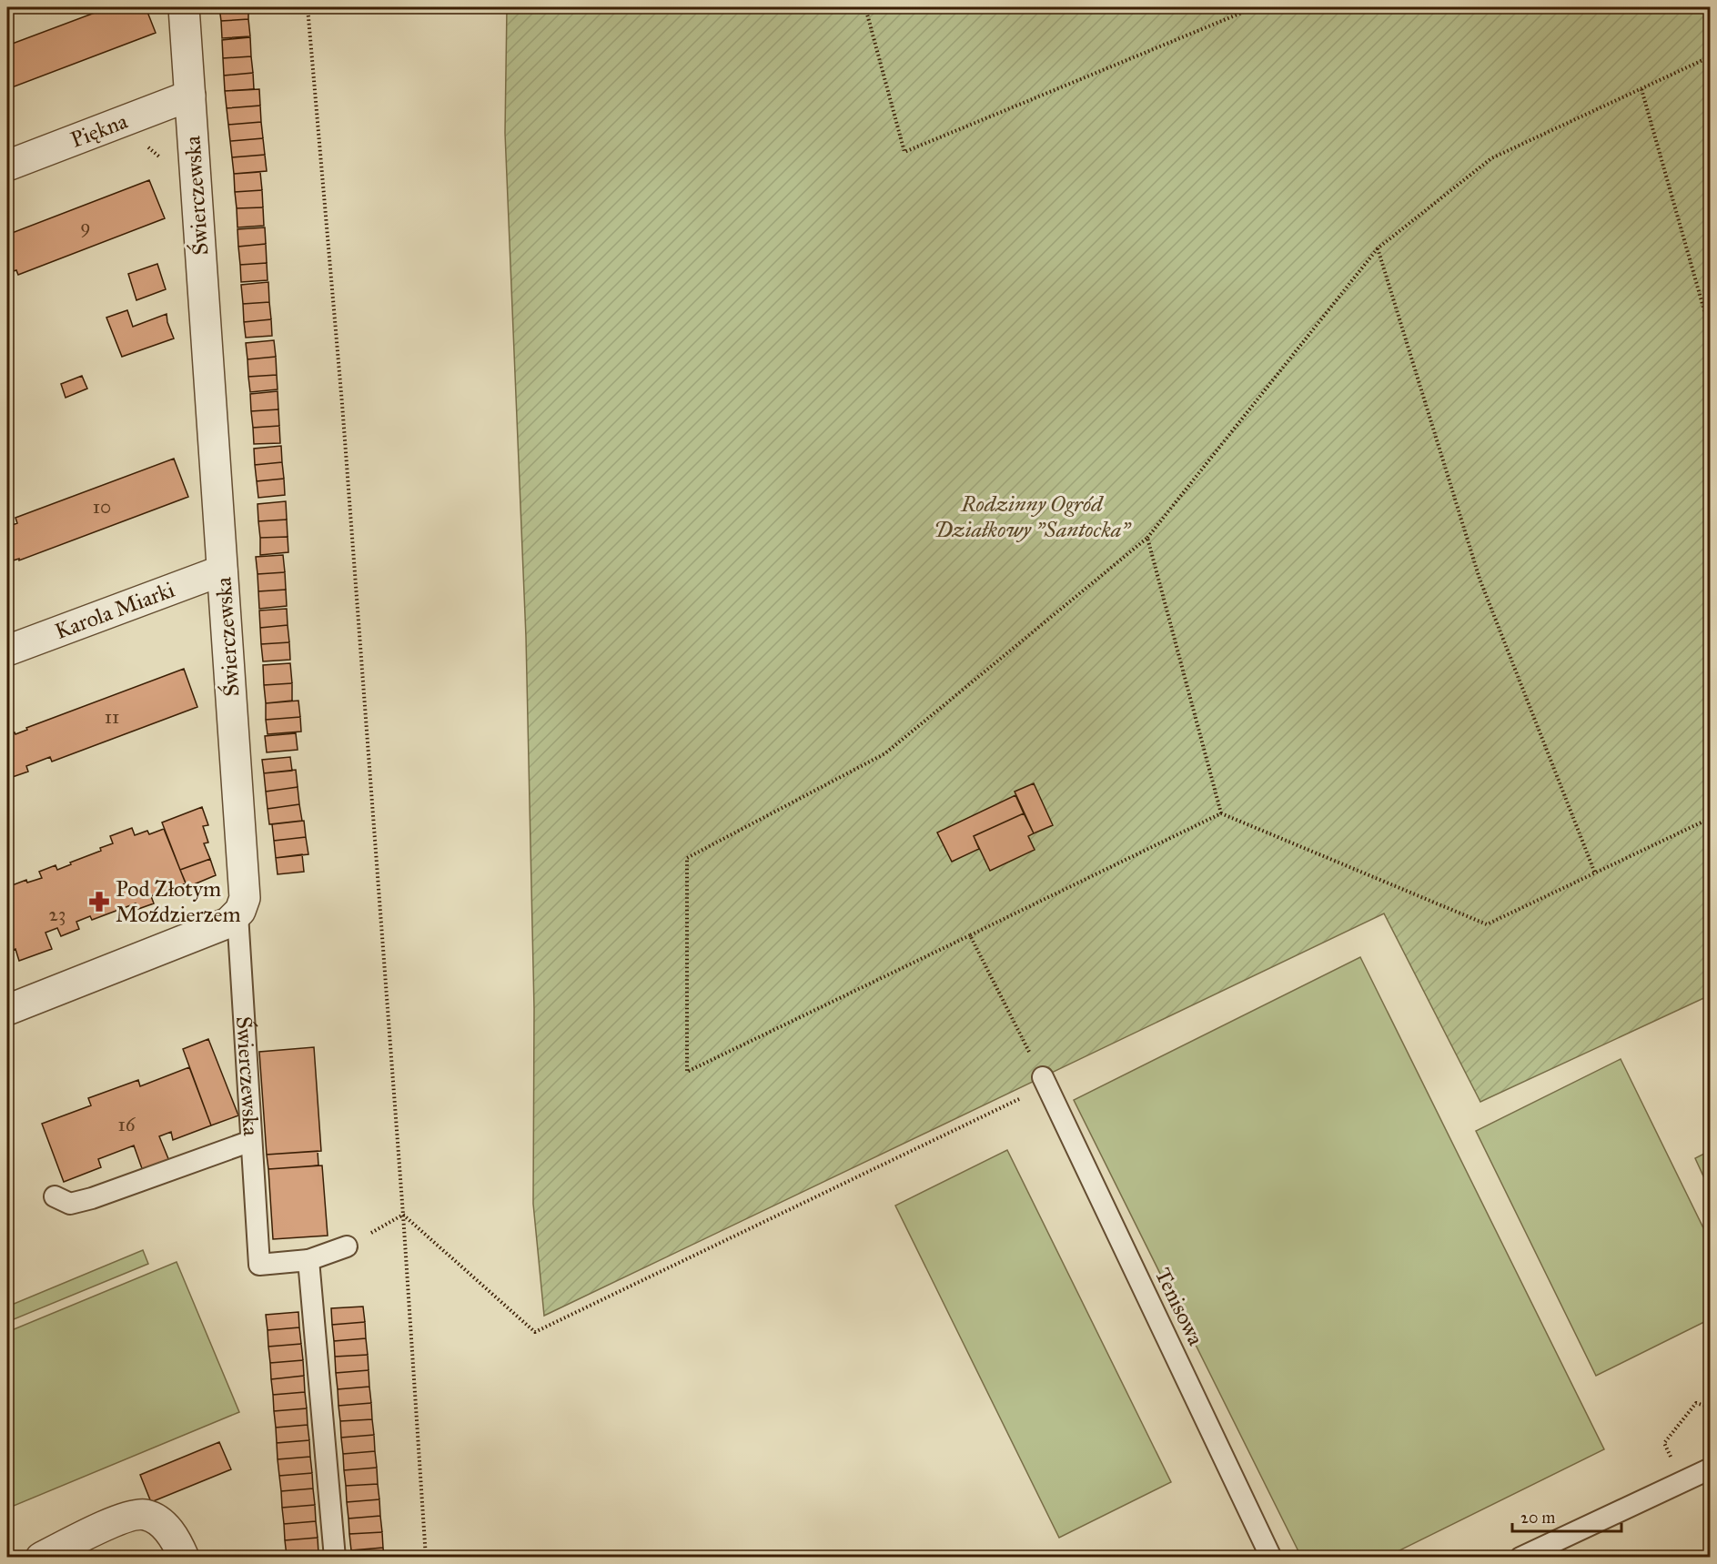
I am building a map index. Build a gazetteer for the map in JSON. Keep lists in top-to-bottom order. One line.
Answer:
{"streets":{"street":["Piękna","Świerczewska","Karola Miarki"],"lane":["Tenisowa"]},"crossings":[["Piękna","Świerczewska"],["Świerczewska","Karola Miarki"]],"parks":["Rodzinny Ogród Działkowy \"Santocka\""],"places":{"pharmacy":["Pod Złotym Moździerzem"]},"house_numbers":["9","10","11","23","16"],"scale_bar":"20 m"}
